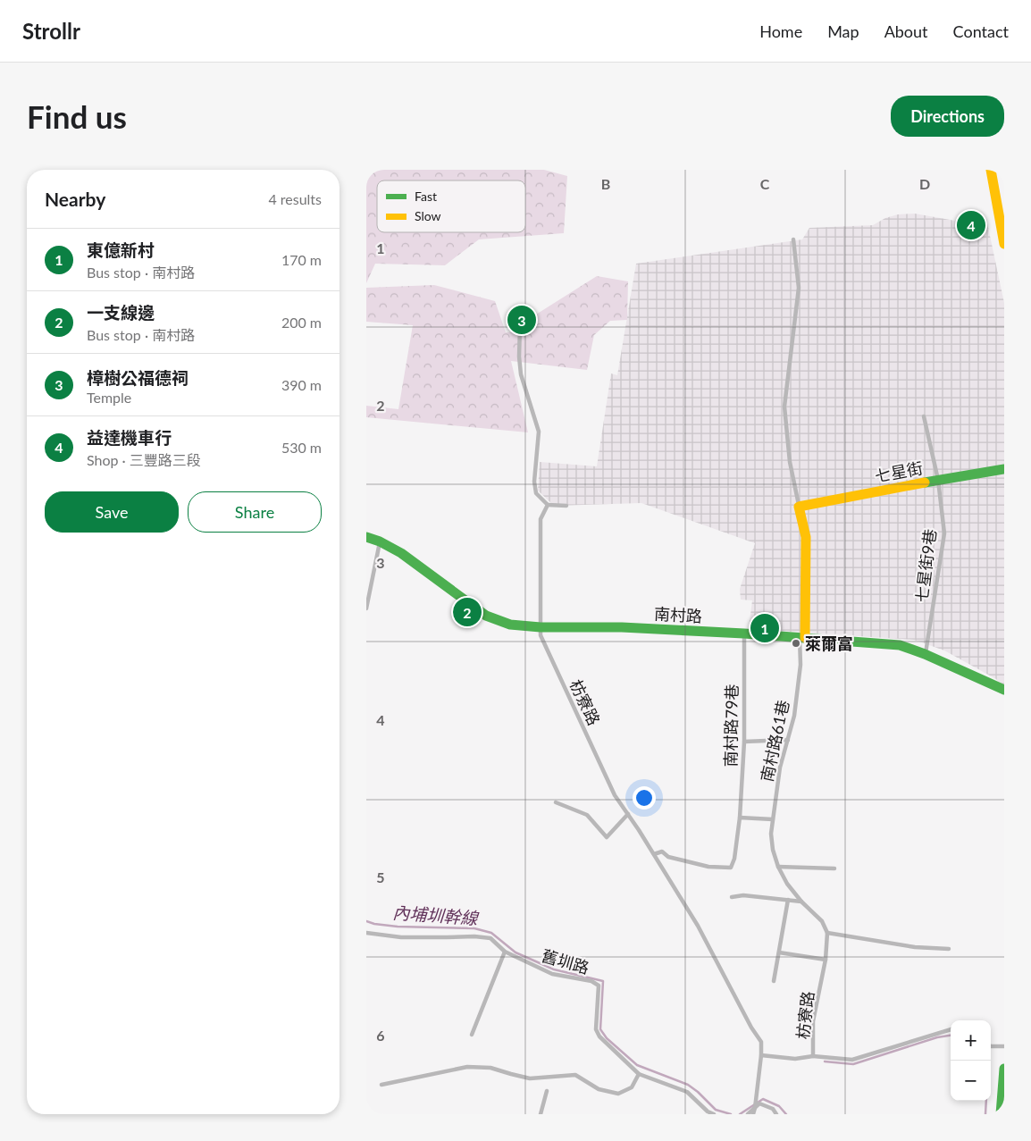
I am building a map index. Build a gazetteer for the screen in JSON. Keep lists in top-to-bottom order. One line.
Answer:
{"streets":{"street":["七星街","南村路"],"lane":["七星街9巷","枋寮路","南村路79巷","南村路61巷","舊圳路"]},"crossings":[["七星街","七星街9巷"],["七星街9巷","南村路"],["南村路","枋寮路"],["南村路","南村路79巷"],["南村路","南村路61巷"],["枋寮路","南村路79巷"]],"water":["內埔圳幹線"],"places":["萊爾富"],"legend":["Fast","Slow"],"page":{"header":"Strollr","nav":["Home","Map","About","Contact"],"buttons":["Directions",["Save","Share"]],"title":"Find us","heading":["Nearby","4 results"],"pins":["4","3","2","1"],"list":[{"mark":"1","name":"東億新村","note":"Bus stop · 南村路","value":"170 m"},{"mark":"2","name":"一支線邊","note":"Bus stop · 南村路","value":"200 m"},{"mark":"3","name":"樟樹公福德祠","note":"Temple","value":"390 m"},{"mark":"4","name":"益達機車行","note":"Shop · 三豐路三段","value":"530 m"}],"map_buttons":["+","−"]},"grid":{"columns":["B","C","D"],"rows":["1","2","3","4","5","6"]}}
